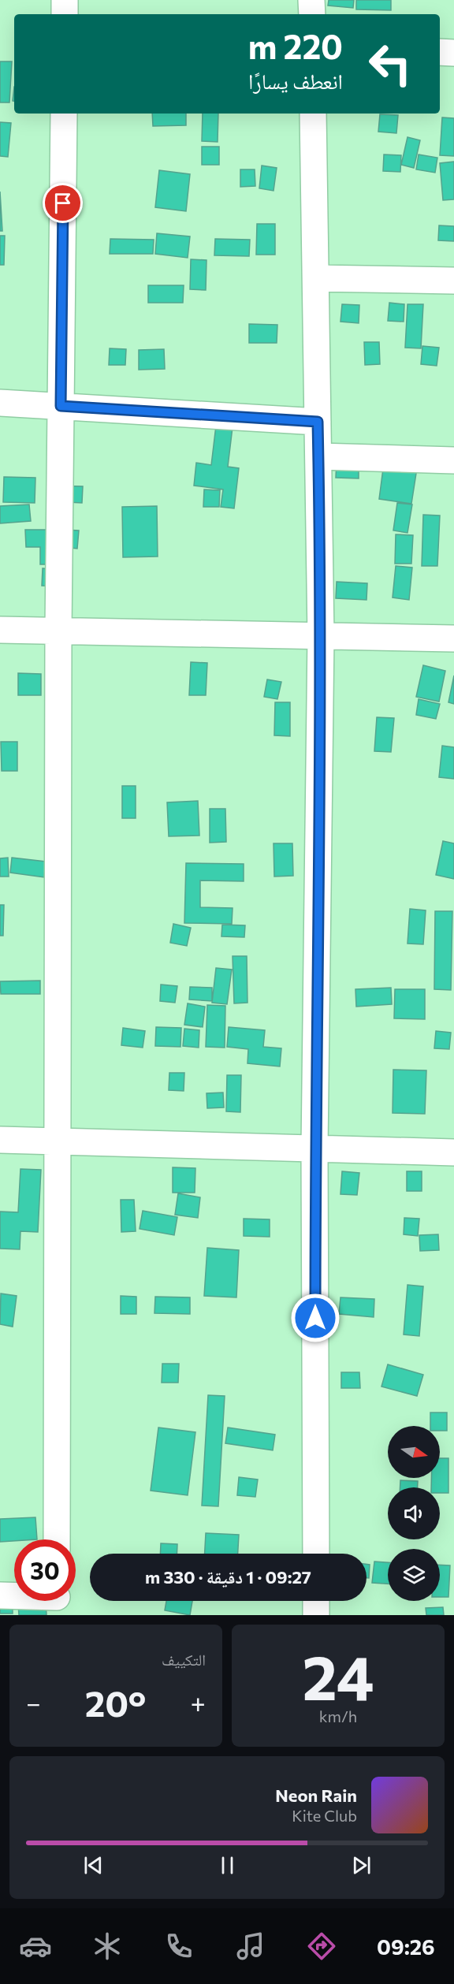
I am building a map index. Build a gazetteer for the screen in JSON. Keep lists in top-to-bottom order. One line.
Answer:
{"north":"right","page":{"turn":["220 m","انعطف يسارًا"],"limit":"30","trip":"09:27 · 1 دقيقة · 330 m","tile":[["24","km/h"],"التكييف"],"heat":["−","20°","+"],"song":["Neon Rain","Kite Club"],"tabs":"09:26"}}
